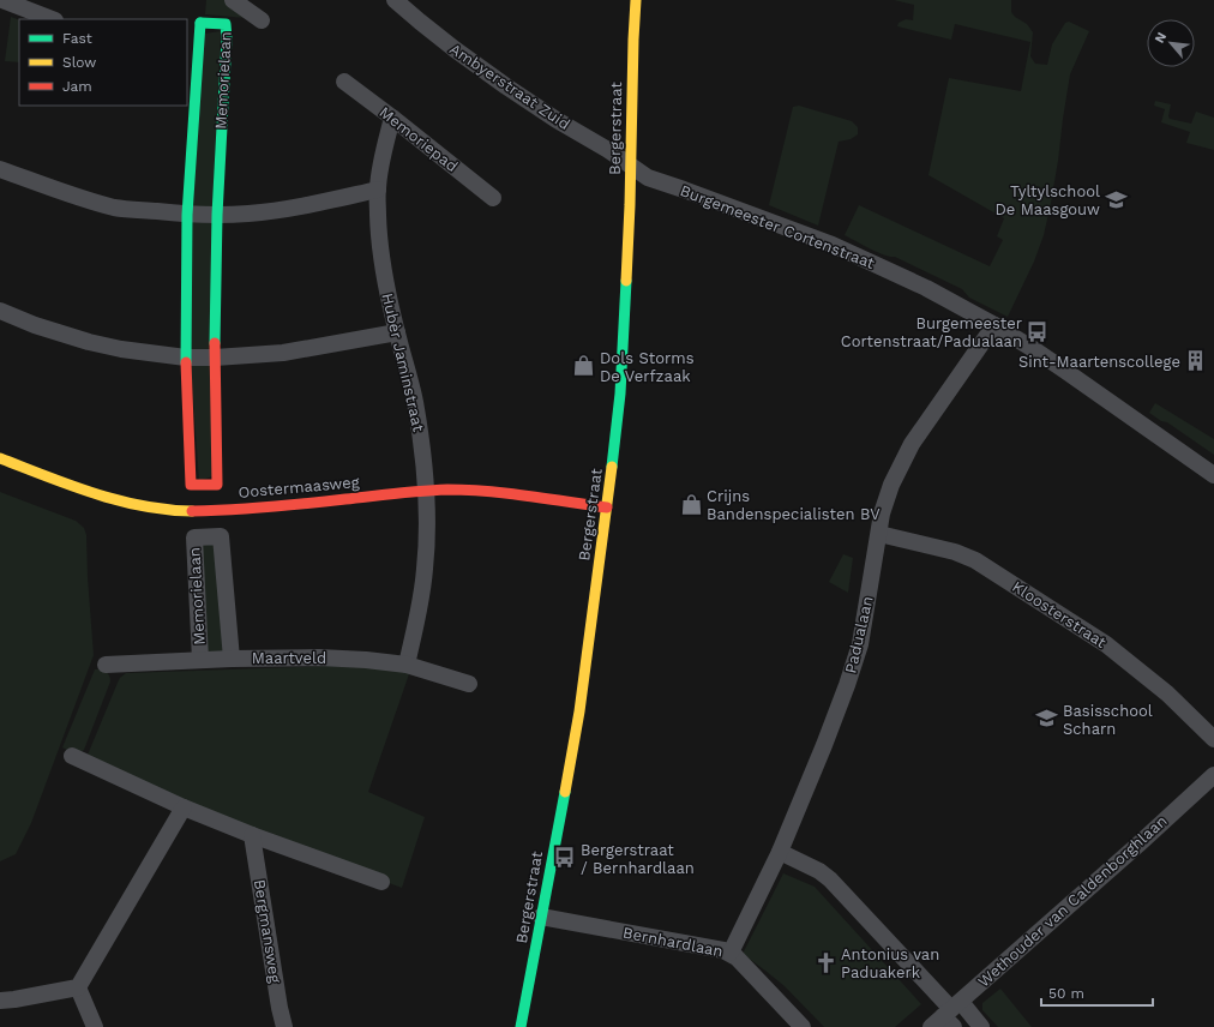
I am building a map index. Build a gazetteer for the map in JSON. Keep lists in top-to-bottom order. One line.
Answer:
{"streets":{"street":["Memorielaan","Ambyerstraat Zuid","Bergerstraat","Memoriepad","Burgemeester Cortenstraat","Hubèr Jaminstraat","Oostermaasweg","Kloosterstraat","Padualaan","Maartveld","Wethouder van Caldenborghlaan","Bergmansweg","Bernhardlaan"]},"crossings":[["Memorielaan","Maartveld"],["Ambyerstraat Zuid","Bergerstraat"],["Ambyerstraat Zuid","Burgemeester Cortenstraat"],["Bergerstraat","Burgemeester Cortenstraat"],["Bergerstraat","Oostermaasweg"],["Bergerstraat","Bernhardlaan"],["Memoriepad","Hubèr Jaminstraat"],["Burgemeester Cortenstraat","Padualaan"],["Hubèr Jaminstraat","Oostermaasweg"],["Hubèr Jaminstraat","Maartveld"],["Kloosterstraat","Padualaan"],["Padualaan","Bernhardlaan"]],"places":{"school or university":["Tyltylschool De Maasgouw","Basisschool Scharn"],"bus stop":["Burgemeester Cortenstraat/Padualaan","Bergerstraat / Bernhardlaan"],"building":["Sint-Maartenscollege"],"shop":["Dols Storms De Verfzaak","Crijns Bandenspecialisten BV"],"church":["Antonius van Paduakerk"]},"legend":["Fast","Slow","Jam"],"scale_bar":"50 m","north":"top left"}
